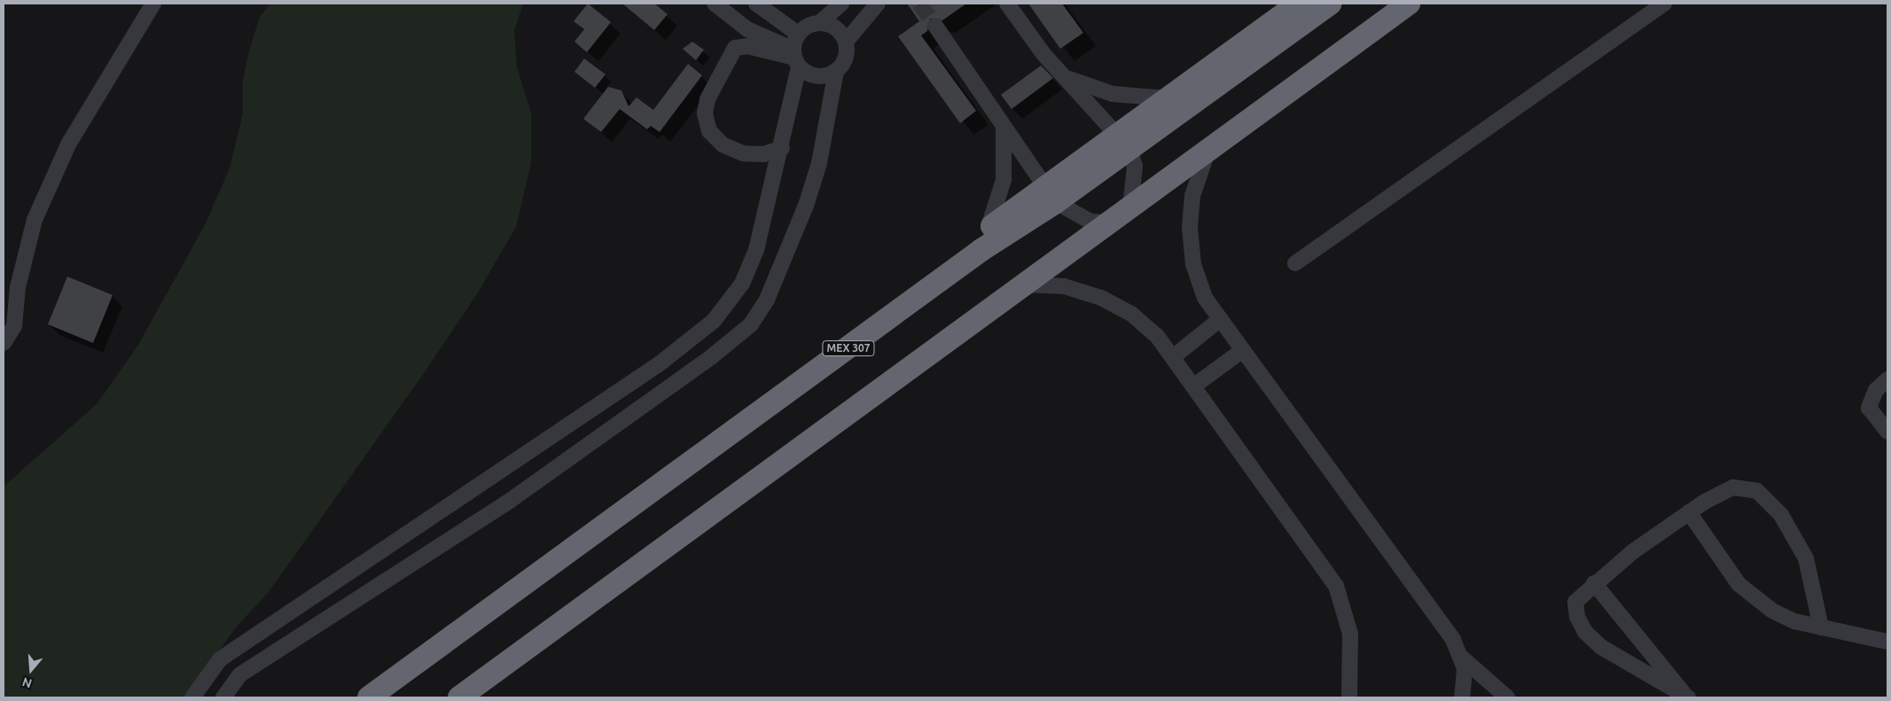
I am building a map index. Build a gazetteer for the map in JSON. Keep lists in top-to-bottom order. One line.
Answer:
{"streets":{"highway":["MEX 307"]},"north":"bottom"}
